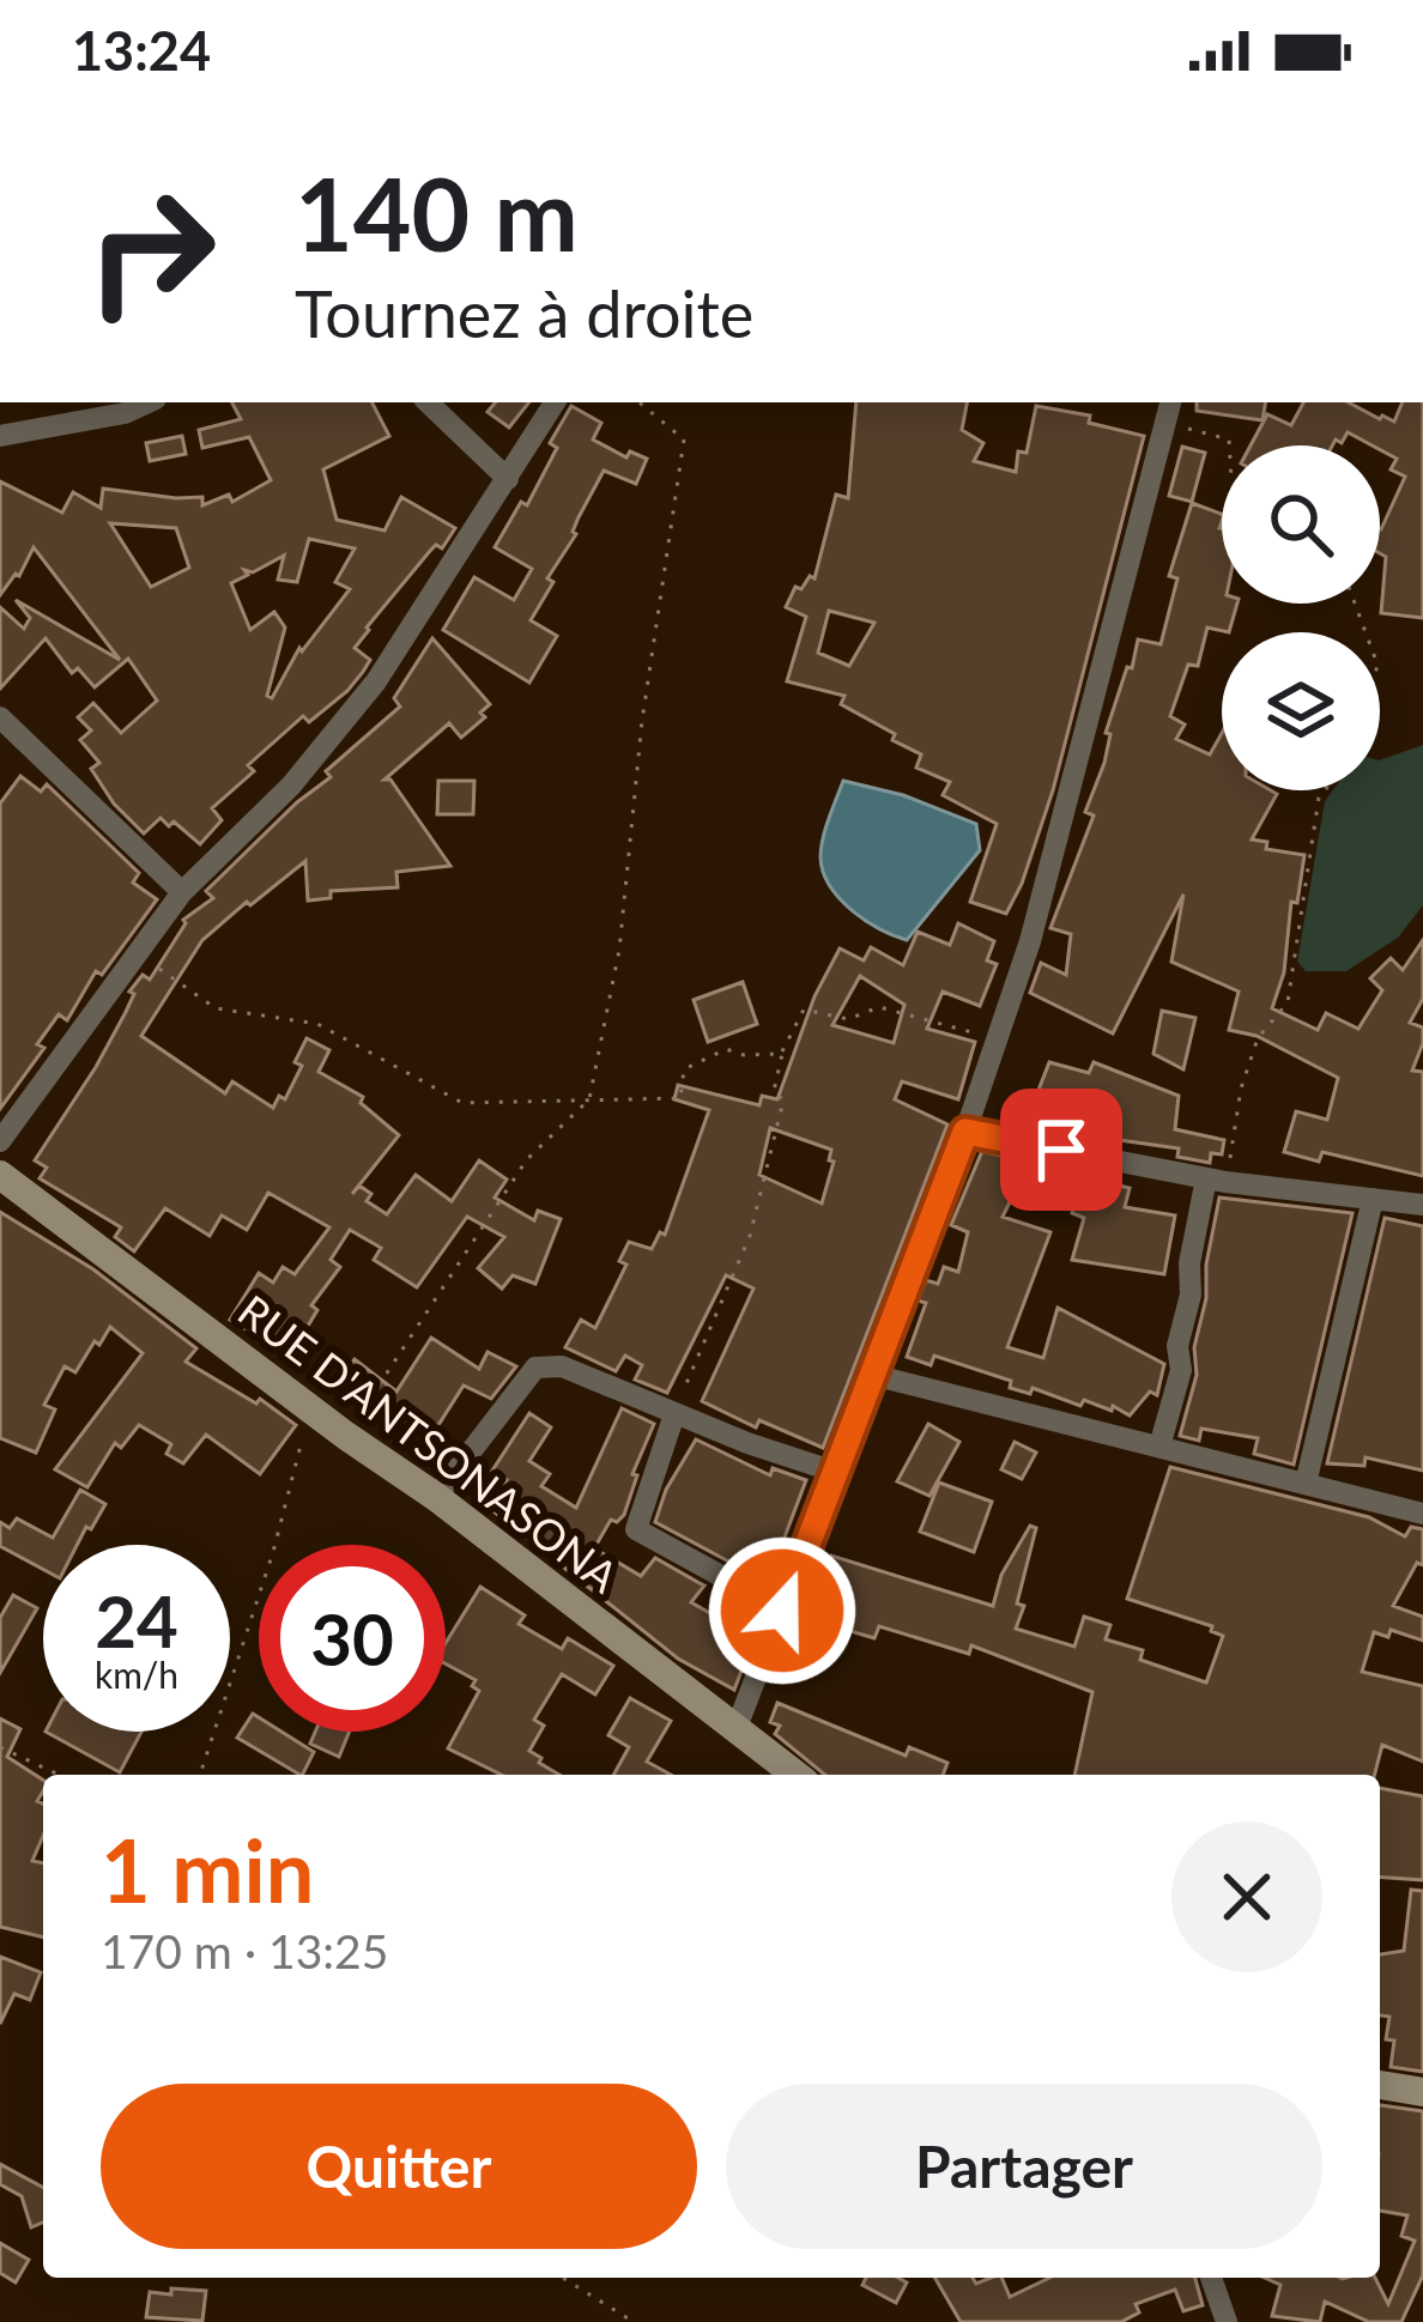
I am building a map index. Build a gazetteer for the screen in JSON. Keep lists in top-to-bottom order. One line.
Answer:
{"streets":{"street":["RUE D'ANTSONASONA"]},"page":{"status":"13:24","turn":["140 m","Tournez à droite"],"speed":"24 km/h","limit":"30","heading":["1 min","170 m · 13:25"],"buttons":["Quitter","Partager"]}}
